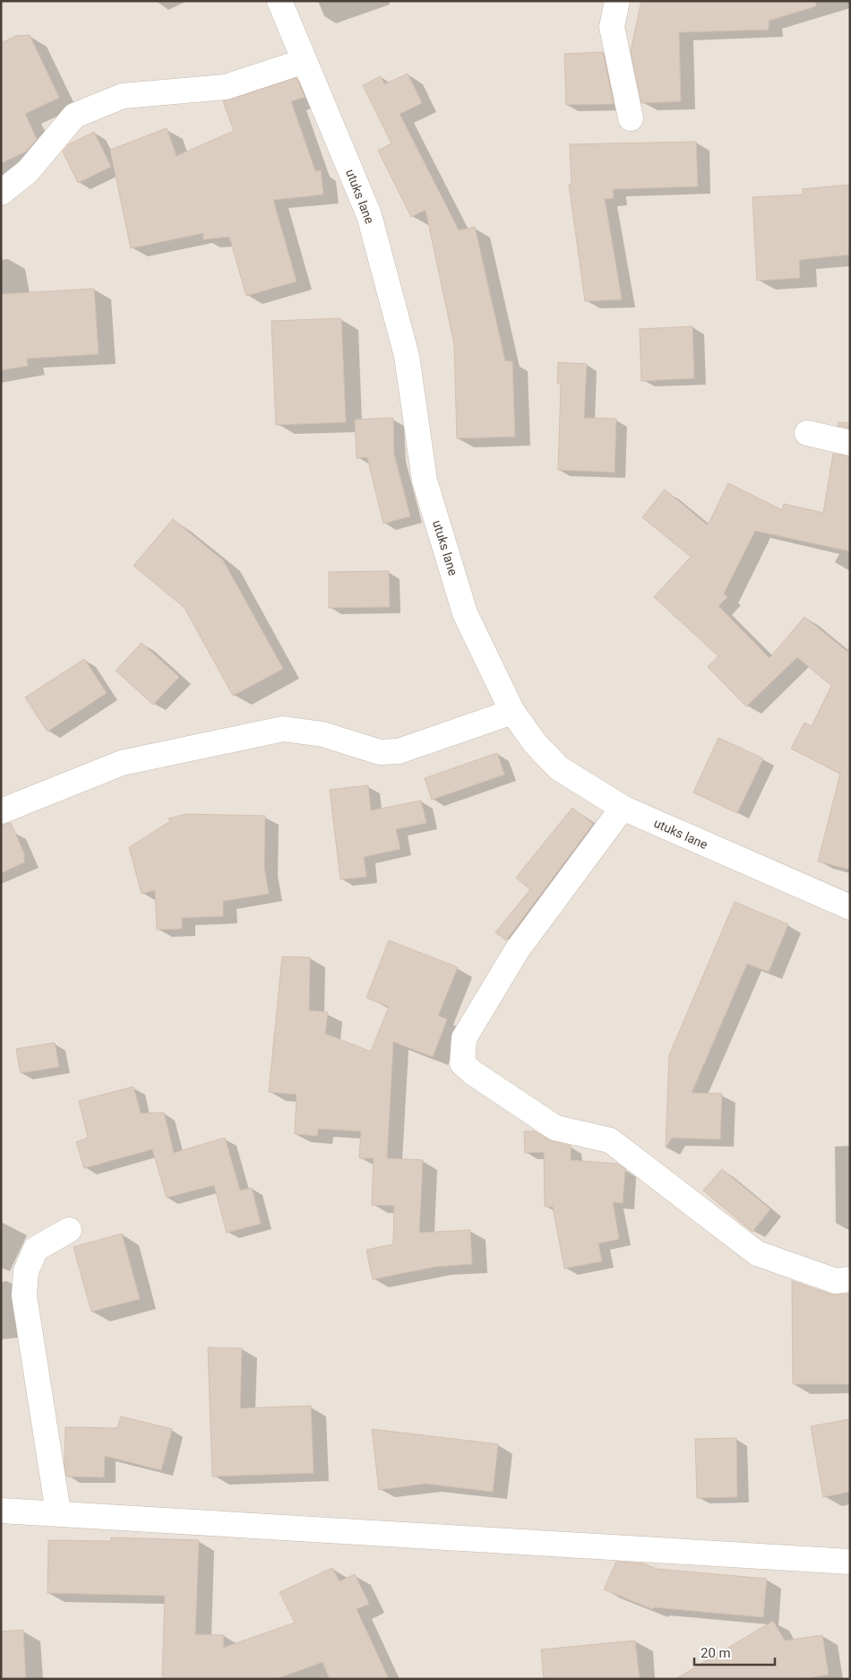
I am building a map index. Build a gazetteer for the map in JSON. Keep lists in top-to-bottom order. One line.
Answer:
{"streets":{"street":["utuks lane"]},"scale_bar":"20 m"}
